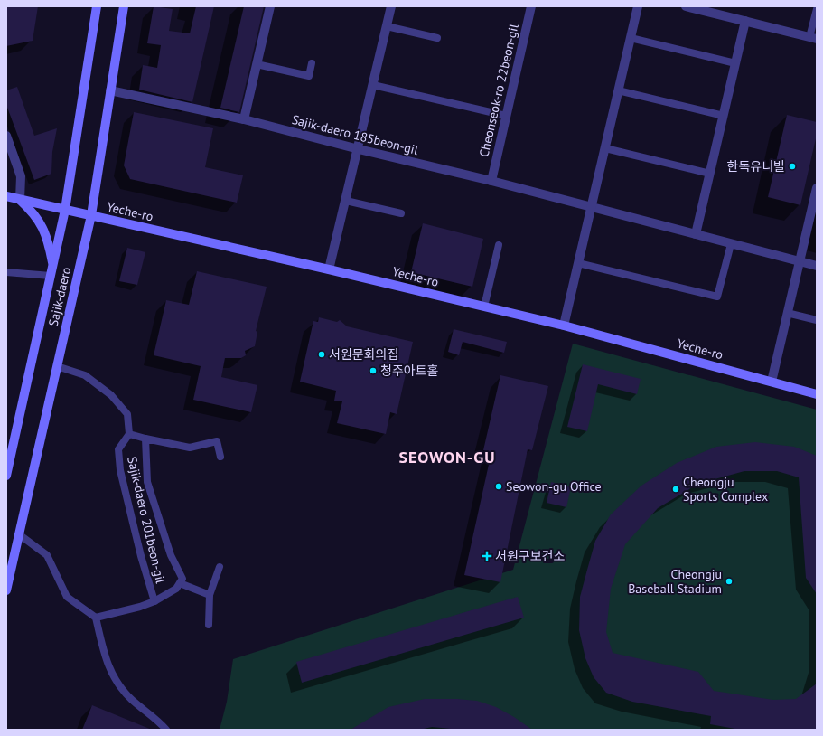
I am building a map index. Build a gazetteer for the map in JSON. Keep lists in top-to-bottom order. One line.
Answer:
{"streets":{"main road":["Yeche-ro","Sajik-daero"],"street":["Cheonseok-ro 22beon-gil","Sajik-daero 185beon-gil"],"lane":["Sajik-daero 201beon-gil"]},"crossings":[["Cheonseok-ro 22beon-gil","Sajik-daero 185beon-gil"],["Sajik-daero 185beon-gil","Sajik-daero"],["Yeche-ro","Sajik-daero"]],"districts":["SEOWON-GU"],"places":{"other":["한독유니빌","서원문화의집","청주아트홀","Seowon-gu Office","Cheongju Sports Complex","Cheongju Baseball Stadium"],"health":["서원구보건소"]}}
